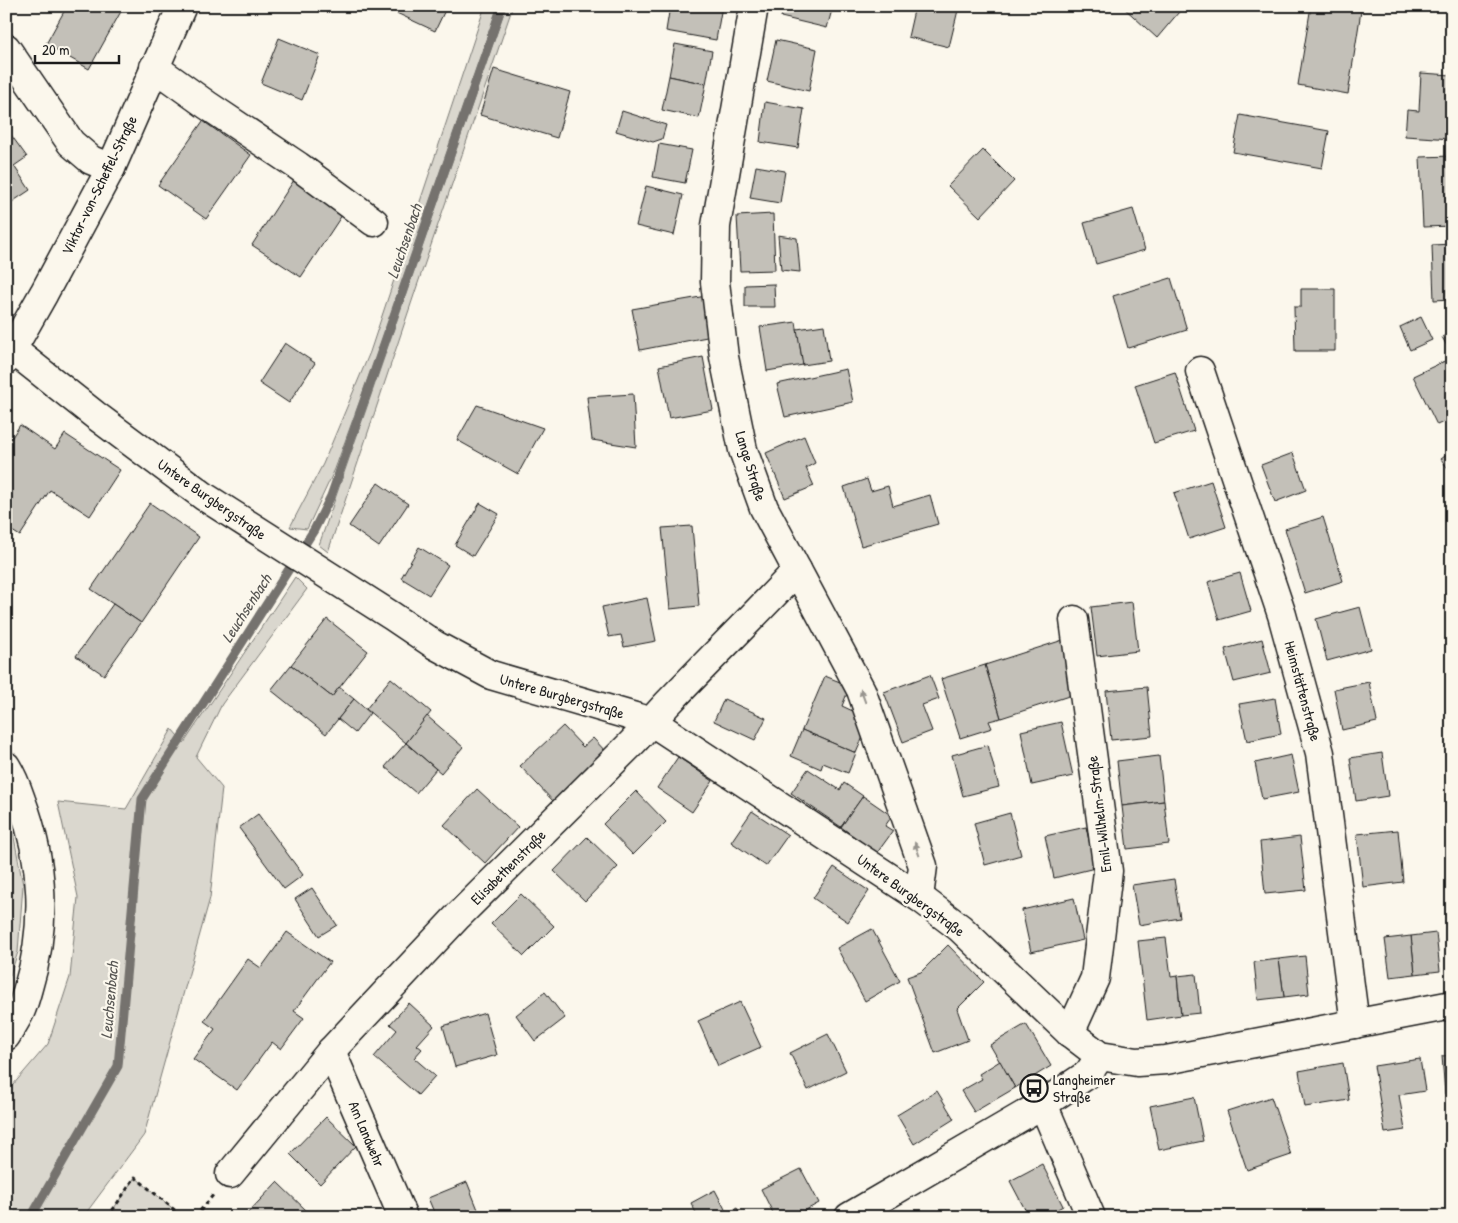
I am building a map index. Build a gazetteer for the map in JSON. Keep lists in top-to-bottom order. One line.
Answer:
{"streets":{"main road":["Viktor-von-Scheffel-Straße","Lange Straße","Untere Burgbergstraße","Heimstättenstraße","Emil-Wilhelm-Straße","Elisabethenstraße","Am Landwehr"]},"crossings":[["Viktor-von-Scheffel-Straße","Untere Burgbergstraße"],["Lange Straße","Untere Burgbergstraße"],["Lange Straße","Elisabethenstraße"],["Untere Burgbergstraße","Emil-Wilhelm-Straße"],["Untere Burgbergstraße","Elisabethenstraße"],["Elisabethenstraße","Am Landwehr"]],"one_way":["Lange Straße"],"water":["Leuchsenbach"],"places":{"bus stop":["Langheimer Straße"]},"scale_bar":"20 m"}
